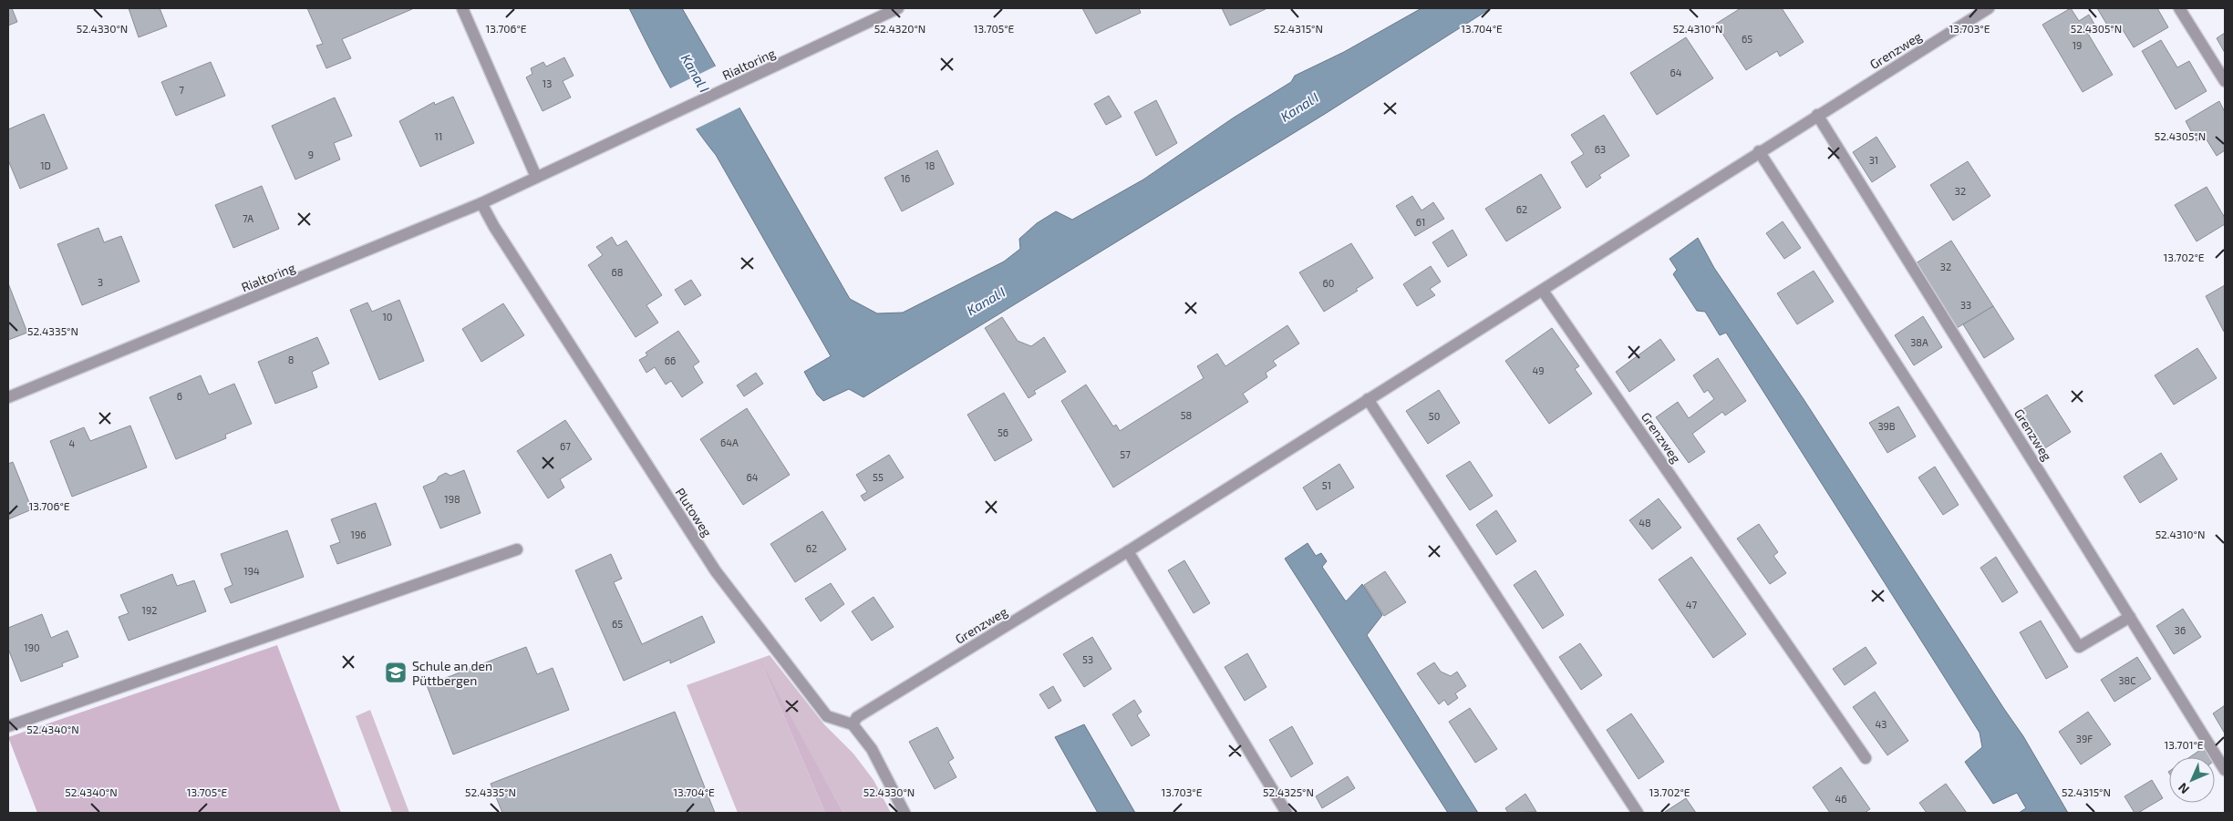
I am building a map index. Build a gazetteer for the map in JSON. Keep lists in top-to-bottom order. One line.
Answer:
{"streets":{"street":["Grenzweg","Rialtoring","Plutoweg"]},"crossings":[["Grenzweg","Plutoweg"],["Rialtoring","Plutoweg"]],"water":["Kanal I"],"places":{"school or university":["Schule an den Püttbergen"]},"house_numbers":["65","19","64","13","7","11","63","9","31","1D","18","16","32","62","7A","61","32","68","3","60","33","10","38A","8","66","49","6","58","50","39B","56","64A","4","67","57","64","55","51","198","48","196","62","194","47","192","65","36","190","53","38C","43","39F","46"],"north":"bottom left","coordinates":["52.4305°N","52.4330°N","13.706°E","52.4320°N","13.705°E","52.4315°N","13.704°E","52.4310°N","13.703°E","13.702°E","52.4335°N","52.4340°N","13.701°E","52.4325°N"]}
